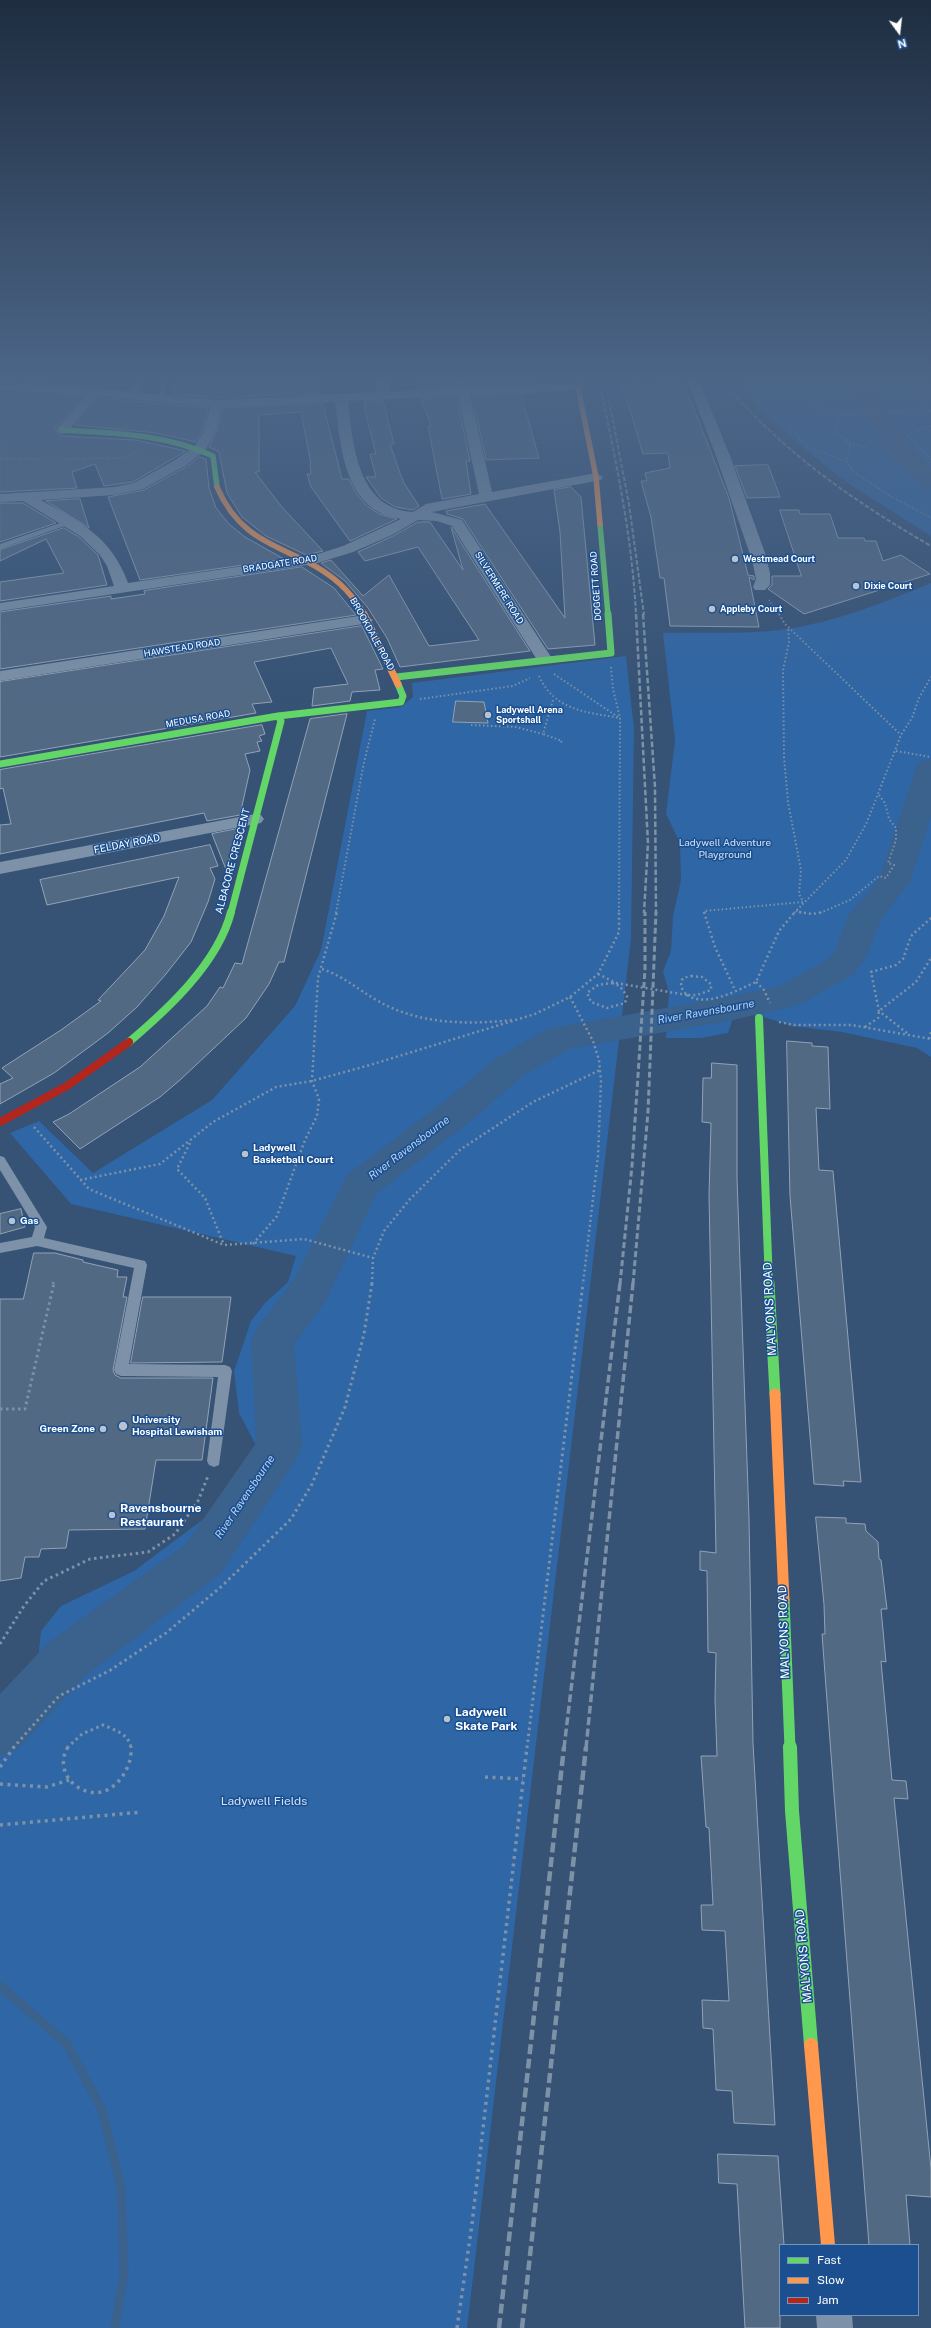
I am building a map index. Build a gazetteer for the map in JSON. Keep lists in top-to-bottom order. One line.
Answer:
{"streets":{"street":["BRADGATE ROAD","DOGGETT ROAD","SILVERMERE ROAD","BROOKDALE ROAD","HAWSTEAD ROAD","MEDUSA ROAD","FELDAY ROAD","ALBACORE CRESCENT","MALYONS ROAD"]},"crossings":[["BRADGATE ROAD","SILVERMERE ROAD"],["BRADGATE ROAD","BROOKDALE ROAD"],["BROOKDALE ROAD","HAWSTEAD ROAD"],["BROOKDALE ROAD","MEDUSA ROAD"],["MEDUSA ROAD","ALBACORE CRESCENT"],["FELDAY ROAD","ALBACORE CRESCENT"]],"water":["River Ravensbourne"],"parks":["Ladywell Adventure Playground","Ladywell Fields"],"places":["Westmead Court","Dixie Court","Appleby Court","Ladywell Arena Sportshall","Ladywell Basketball Court","Gas","University Hospital Lewisham","Green Zone","Ravensbourne Restaurant","Ladywell Skate Park"],"legend":["Fast","Slow","Jam"],"north":"bottom"}
